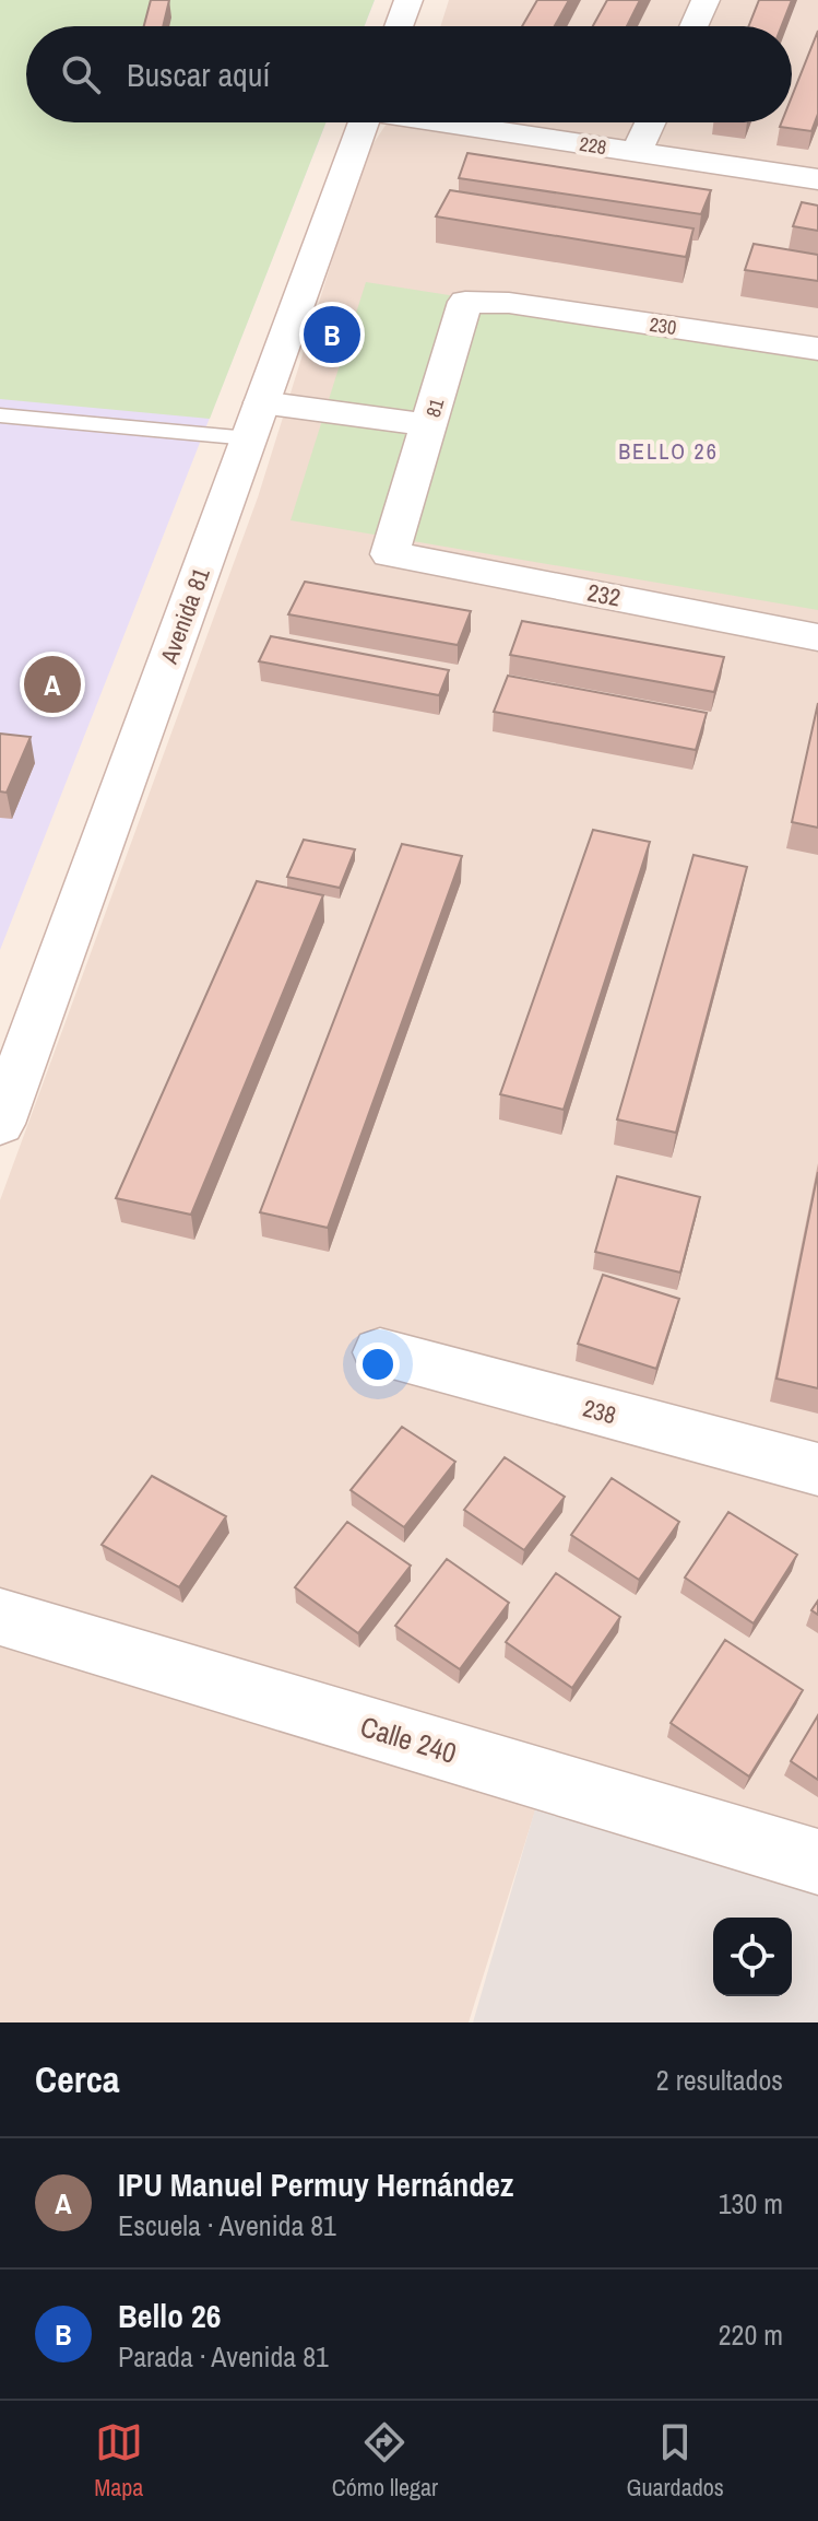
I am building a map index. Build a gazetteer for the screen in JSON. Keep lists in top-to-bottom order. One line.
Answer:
{"streets":{"street":["228","230","81","232","Avenida 81","238","Calle 240"]},"crossings":[["230","81"],["81","232"]],"districts":["BELLO 26"],"page":{"search":"Buscar aquí","pins":["B","A"],"heading":["Cerca","2 resultados"],"list":[{"mark":"A","name":"IPU Manuel Permuy Hernández","note":"Escuela · Avenida 81","value":"130 m"},{"mark":"B","name":"Bello 26","note":"Parada · Avenida 81","value":"220 m"}],"nav":["Mapa","Cómo llegar","Guardados"]}}
